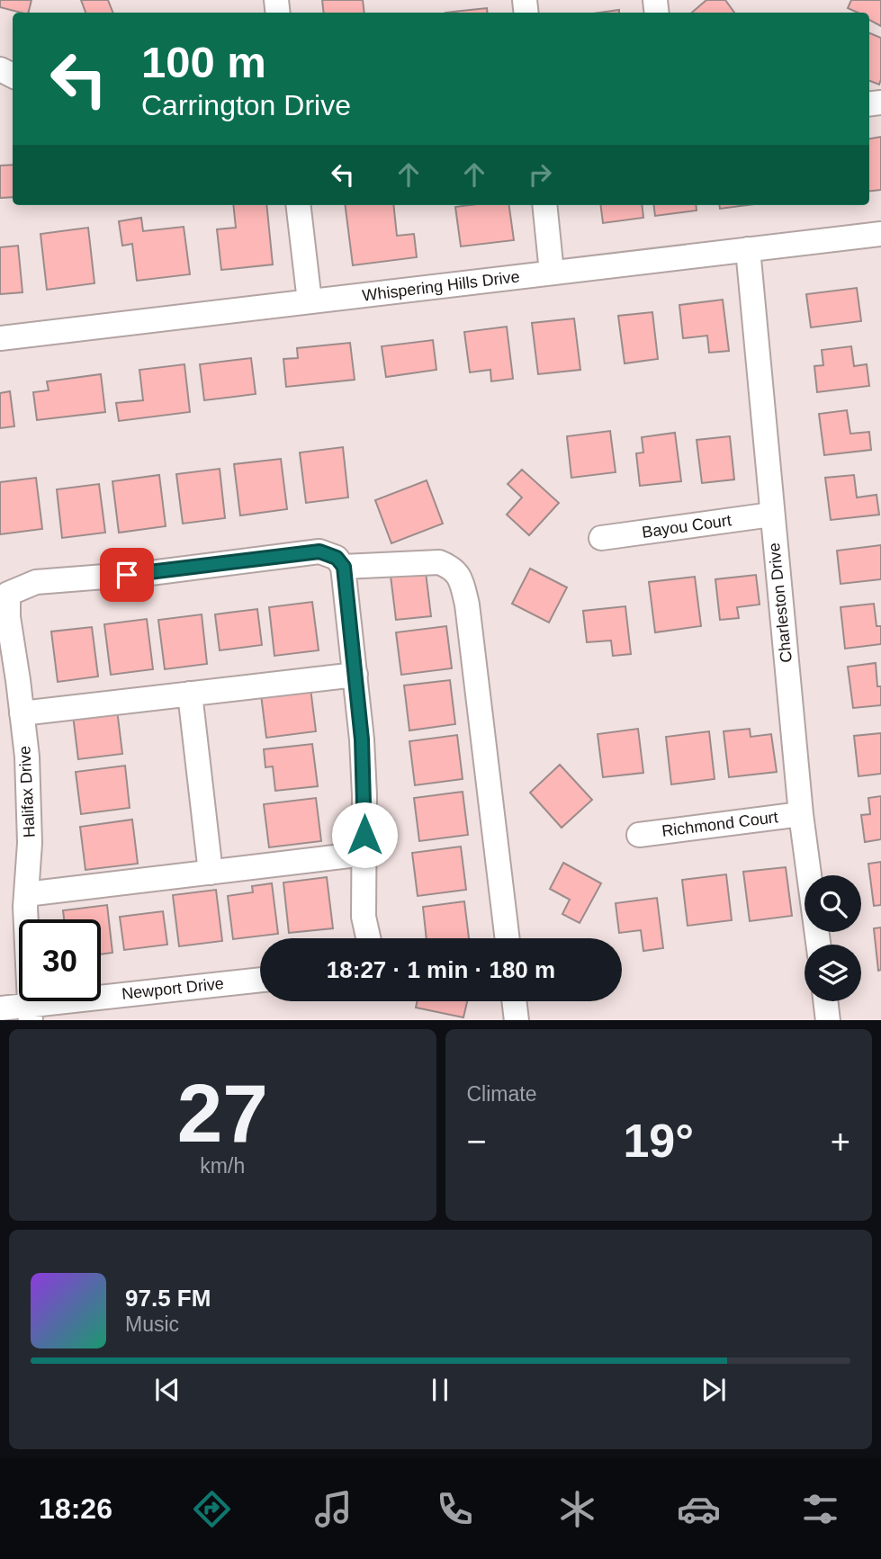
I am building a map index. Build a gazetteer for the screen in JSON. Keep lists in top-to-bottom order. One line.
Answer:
{"streets":{"street":["Whispering Hills Drive","Bayou Court","Charleston Drive","Halifax Drive","Richmond Court","Newport Drive"]},"crossings":[["Whispering Hills Drive","Charleston Drive"],["Bayou Court","Charleston Drive"],["Charleston Drive","Richmond Court"],["Halifax Drive","Newport Drive"]],"page":{"turn":["100 m","Carrington Drive"],"limit":"30","trip":"18:27 · 1 min · 180 m","tile":[["27","km/h"],"Climate"],"heat":["−","19°","+"],"song":["97.5 FM","Music"],"tabs":"18:26"}}
